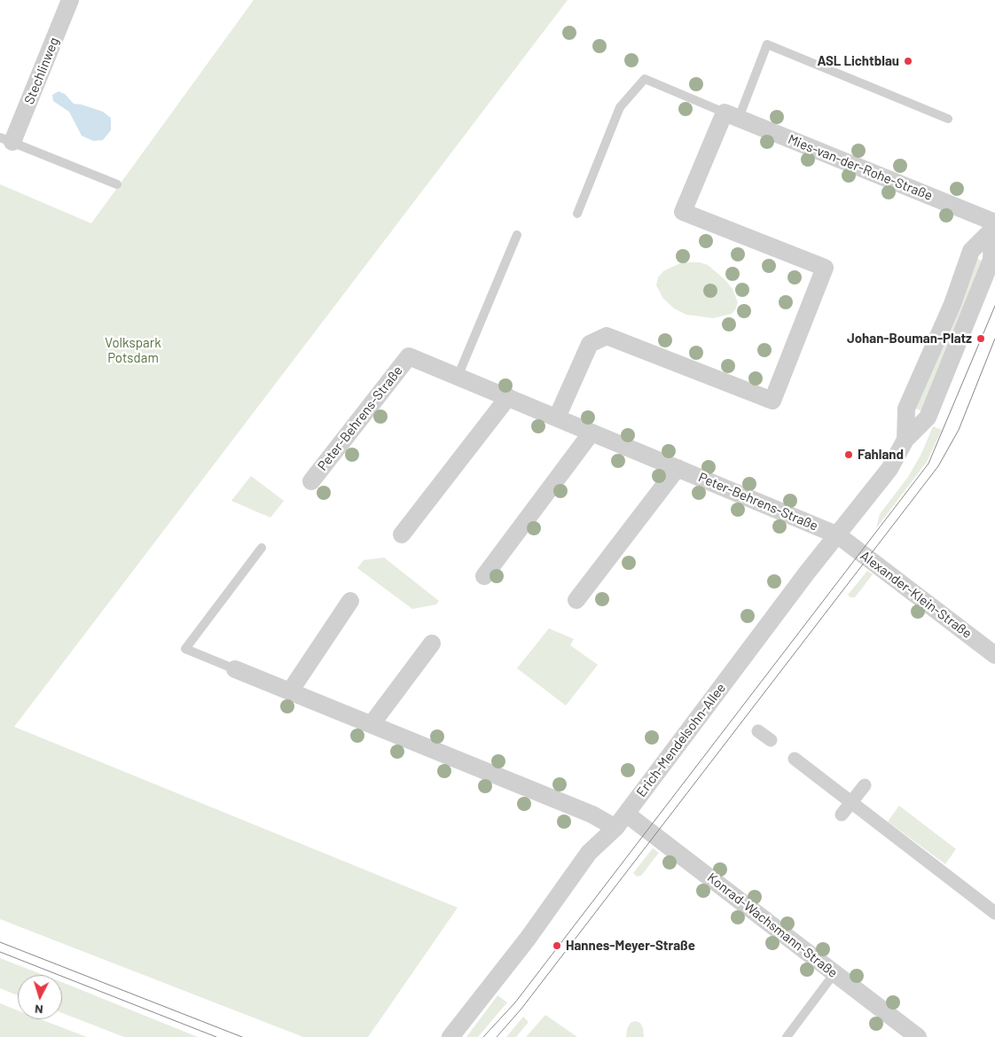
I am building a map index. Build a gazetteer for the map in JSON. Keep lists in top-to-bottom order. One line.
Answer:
{"streets":{"street":["Stechlinweg","Mies-van-der-Rohe-Straße","Peter-Behrens-Straße","Alexander-Klein-Straße","Erich-Mendelsohn-Allee","Konrad-Wachsmann-Straße"]},"crossings":[["Mies-van-der-Rohe-Straße","Erich-Mendelsohn-Allee"],["Peter-Behrens-Straße","Alexander-Klein-Straße"],["Peter-Behrens-Straße","Erich-Mendelsohn-Allee"],["Alexander-Klein-Straße","Erich-Mendelsohn-Allee"],["Erich-Mendelsohn-Allee","Konrad-Wachsmann-Straße"]],"parks":["Volkspark Potsdam"],"places":["ASL Lichtblau","Johan-Bouman-Platz","Fahland","Hannes-Meyer-Straße"],"north":"bottom"}
